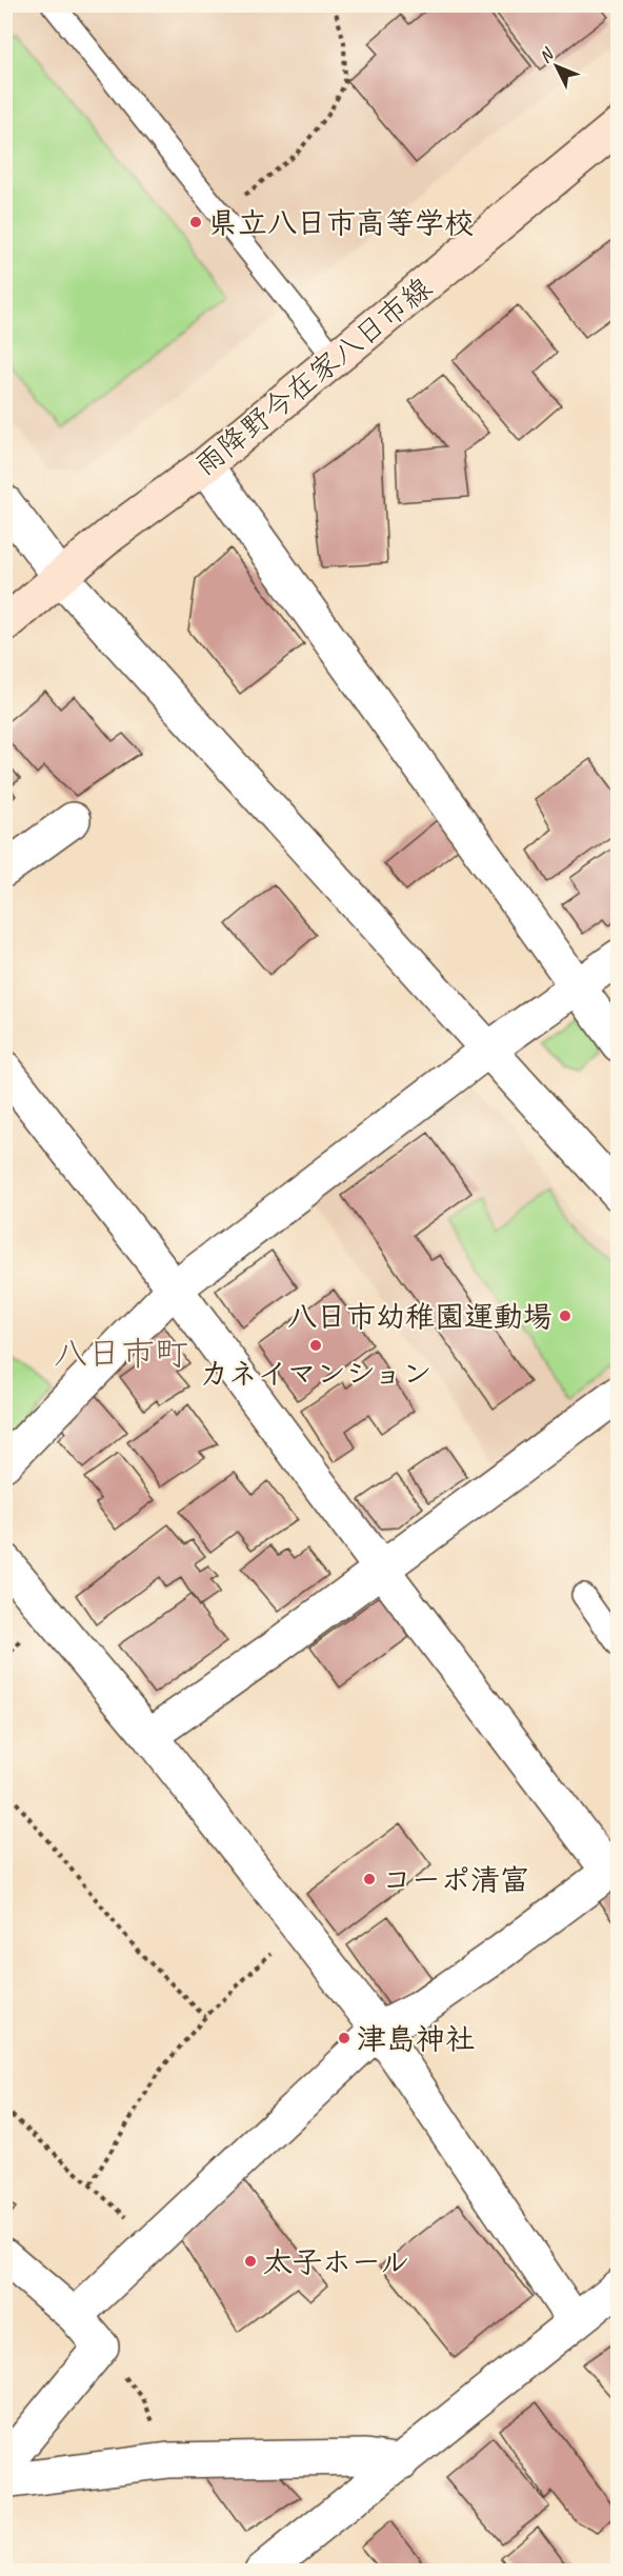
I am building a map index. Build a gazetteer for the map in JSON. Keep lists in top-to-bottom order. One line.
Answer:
{"streets":{"main road":["雨降野今在家八日市線"]},"districts":["八日市町"],"places":["県立八日市高等学校","八日市幼稚園運動場","カネイマンション","コーポ清富","津島神社","太子ホール"],"north":"top left"}
